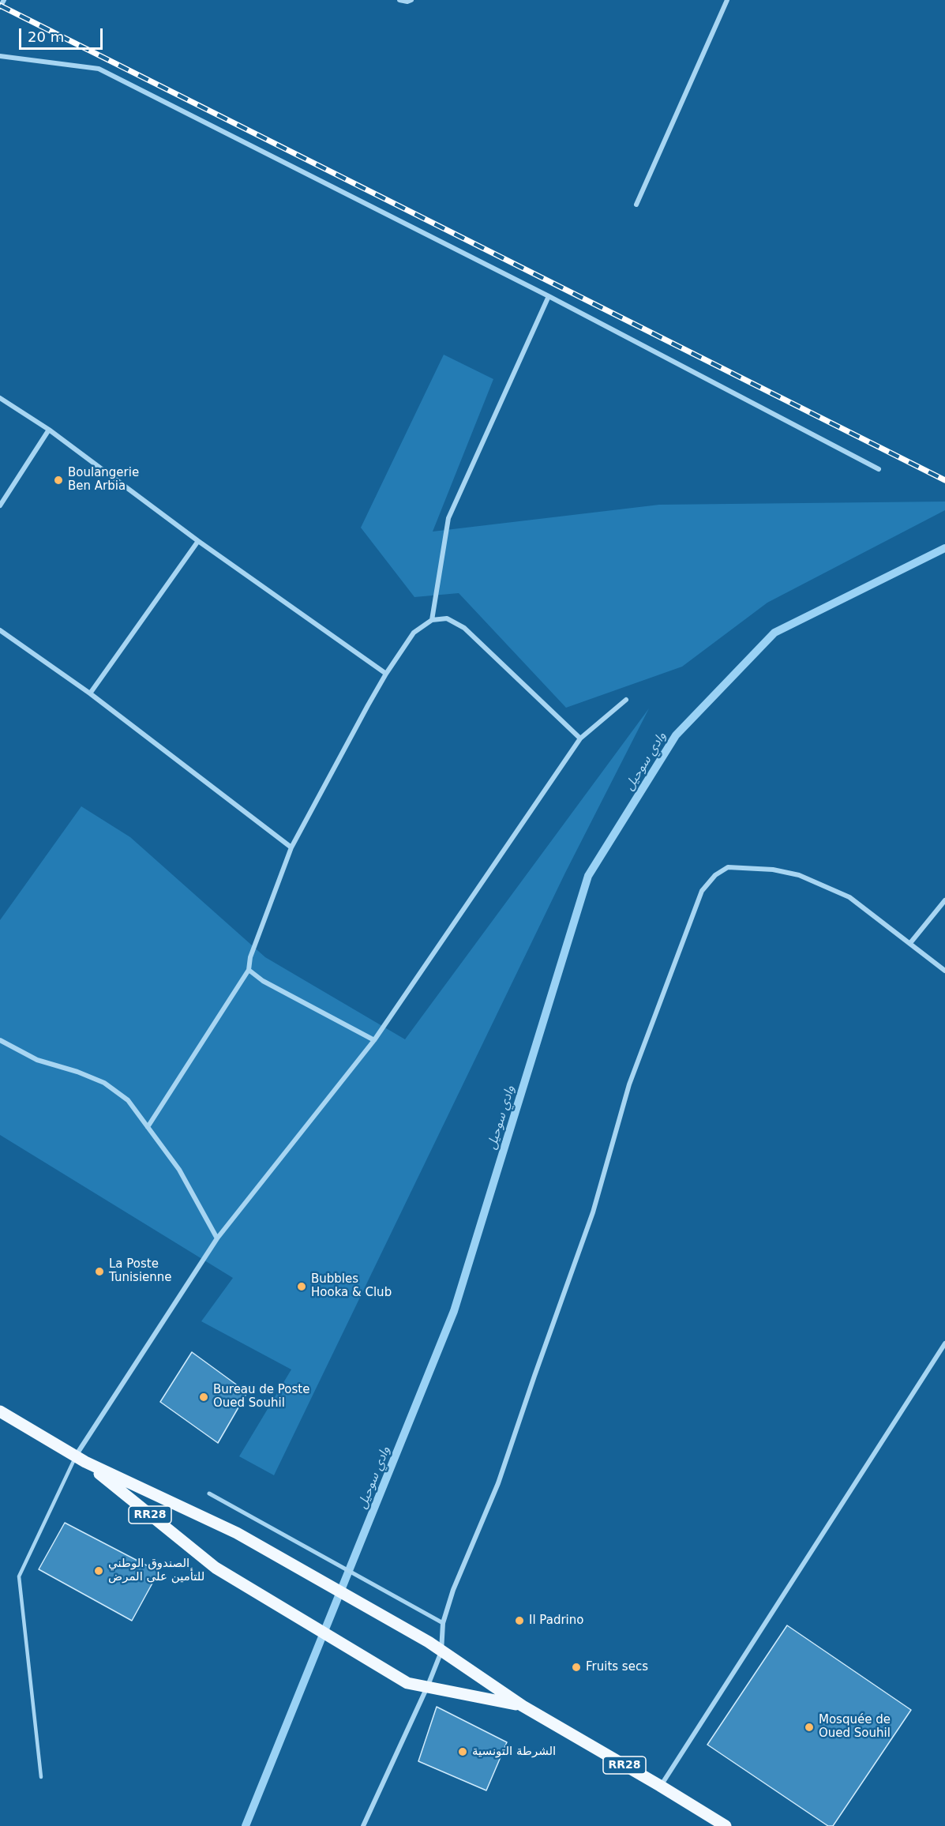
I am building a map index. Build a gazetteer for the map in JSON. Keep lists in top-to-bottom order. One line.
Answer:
{"streets":{"main road":["RR28"]},"water":["وادي سوحيل"],"places":["Boulangerie Ben Arbia","La Poste Tunisienne","Bubbles Hooka & Club","Bureau de Poste Oued Souhil","الصندوق الوطني للتأمين على المرض","Il Padrino","Fruits secs","Mosquée de Oued Souhil","الشرطة التونسية"],"scale_bar":"20 m"}
